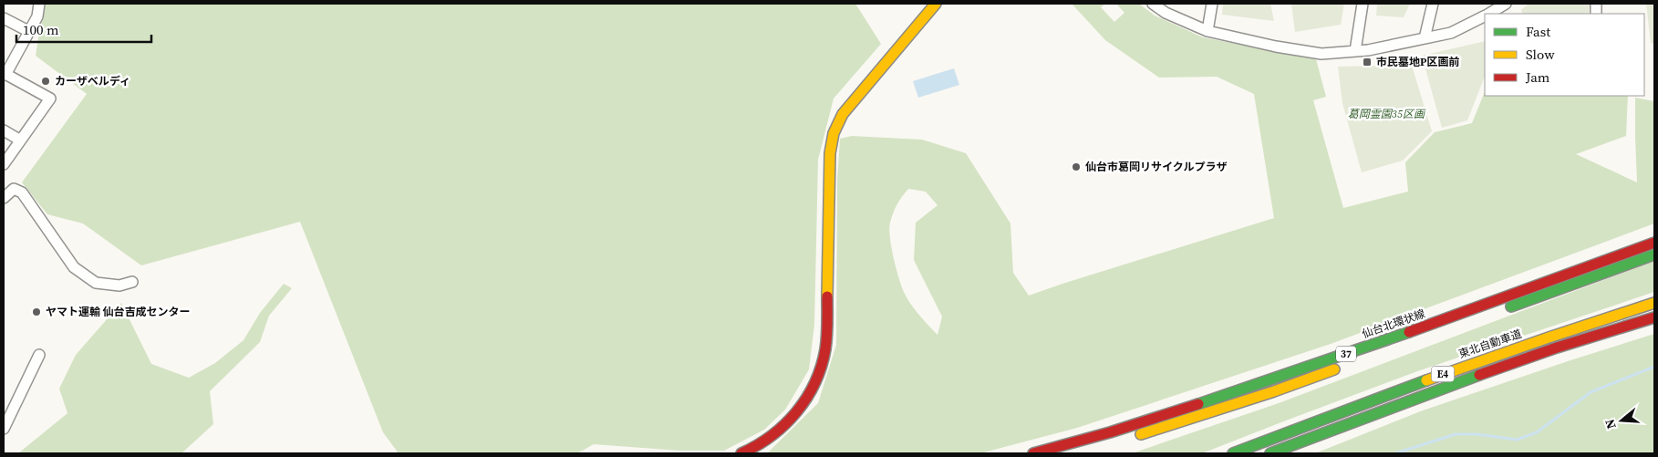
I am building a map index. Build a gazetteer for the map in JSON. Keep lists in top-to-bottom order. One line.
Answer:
{"streets":{"main road":["仙台北環状線","東北自動車道","37","E4"]},"parks":["葛岡霊園35区画"],"places":{"transit":["市民墓地P区画前"],"other":["カーザベルディ","仙台市葛岡リサイクルプラザ","ヤマト運輸 仙台吉成センター"]},"legend":["Fast","Slow","Jam"],"scale_bar":"100 m","north":"left"}
